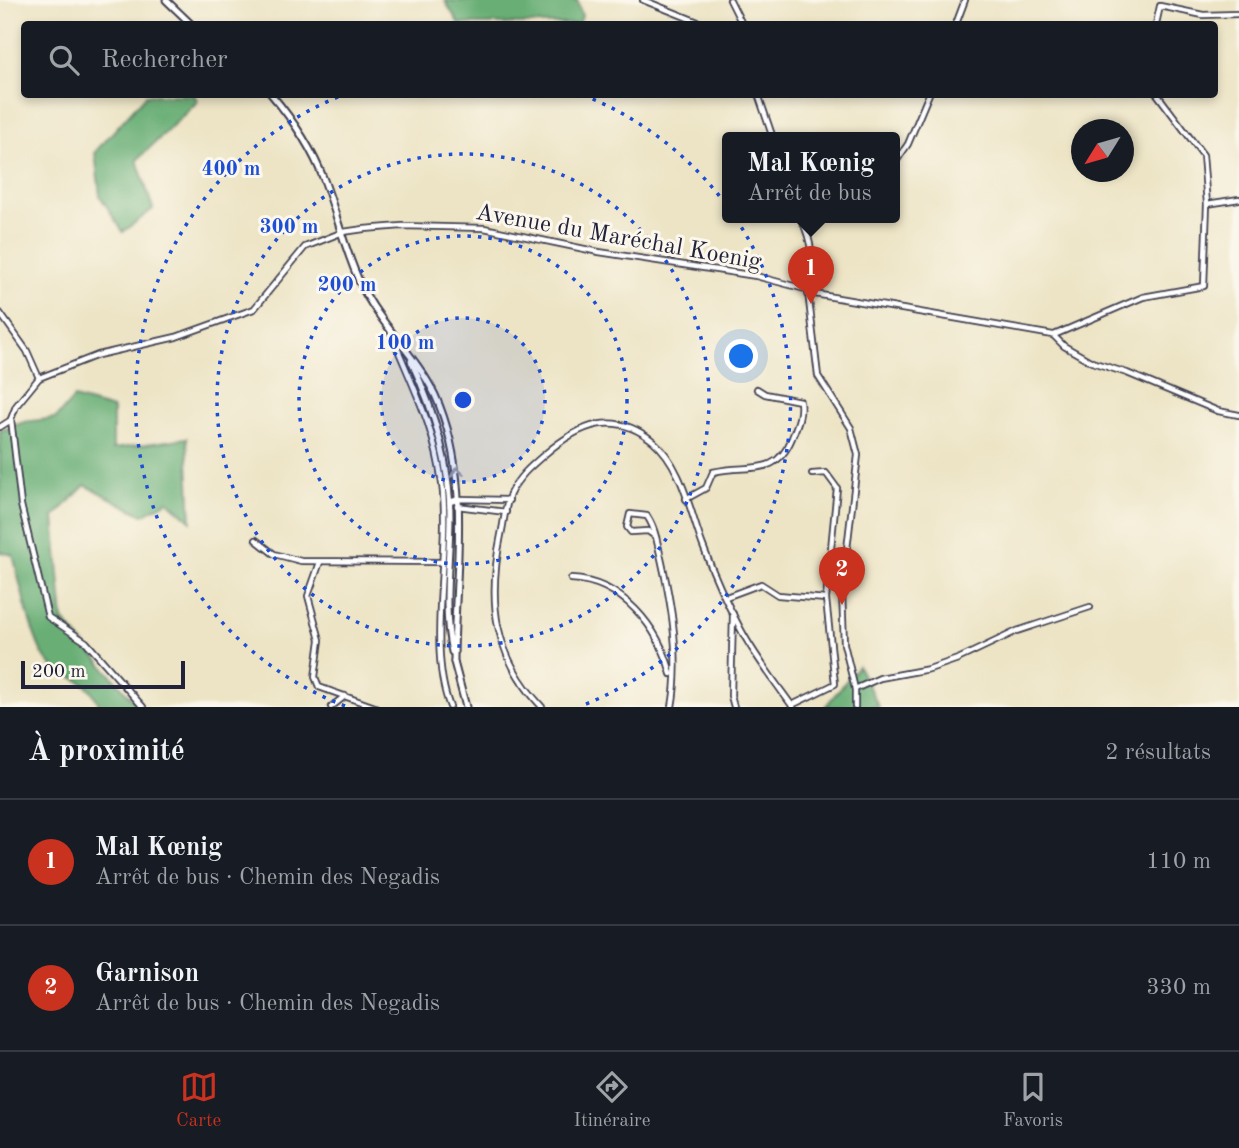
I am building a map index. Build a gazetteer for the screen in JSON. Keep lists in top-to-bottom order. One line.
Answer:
{"streets":{"street":["Avenue du Maréchal Koenig"]},"scale_bar":"200 m","north":"bottom left","page":{"search":"Rechercher","popup":["Mal Kœnig","Arrêt de bus"],"pins":["1","2"],"scale":"200 m","heading":["À proximité","2 résultats"],"list":[{"mark":"1","name":"Mal Kœnig","note":"Arrêt de bus · Chemin des Negadis","value":"110 m"},{"mark":"2","name":"Garnison","note":"Arrêt de bus · Chemin des Negadis","value":"330 m"}],"nav":["Carte","Itinéraire","Favoris"]},"rings":["400 m","300 m","200 m","100 m"]}
